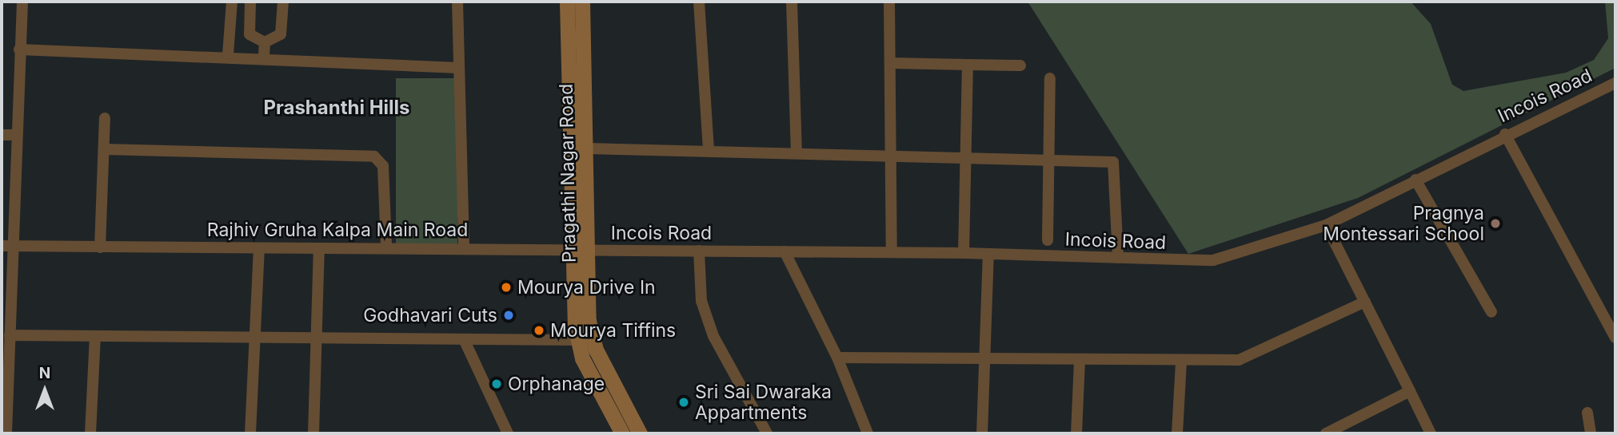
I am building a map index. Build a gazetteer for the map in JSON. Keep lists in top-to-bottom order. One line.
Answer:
{"streets":{"main road":["Pragathi Nagar Road"],"street":["Incois Road","Rajhiv Gruha Kalpa Main Road"]},"crossings":[["Incois Road","Pragathi Nagar Road"],["Incois Road","Rajhiv Gruha Kalpa Main Road"],["Pragathi Nagar Road","Rajhiv Gruha Kalpa Main Road"]],"districts":["Prashanthi Hills"],"places":["Pragnya Montessari School","Mourya Drive In","Godhavari Cuts","Mourya Tiffins","Orphanage","Sri Sai Dwaraka Appartments"],"north":"top"}
